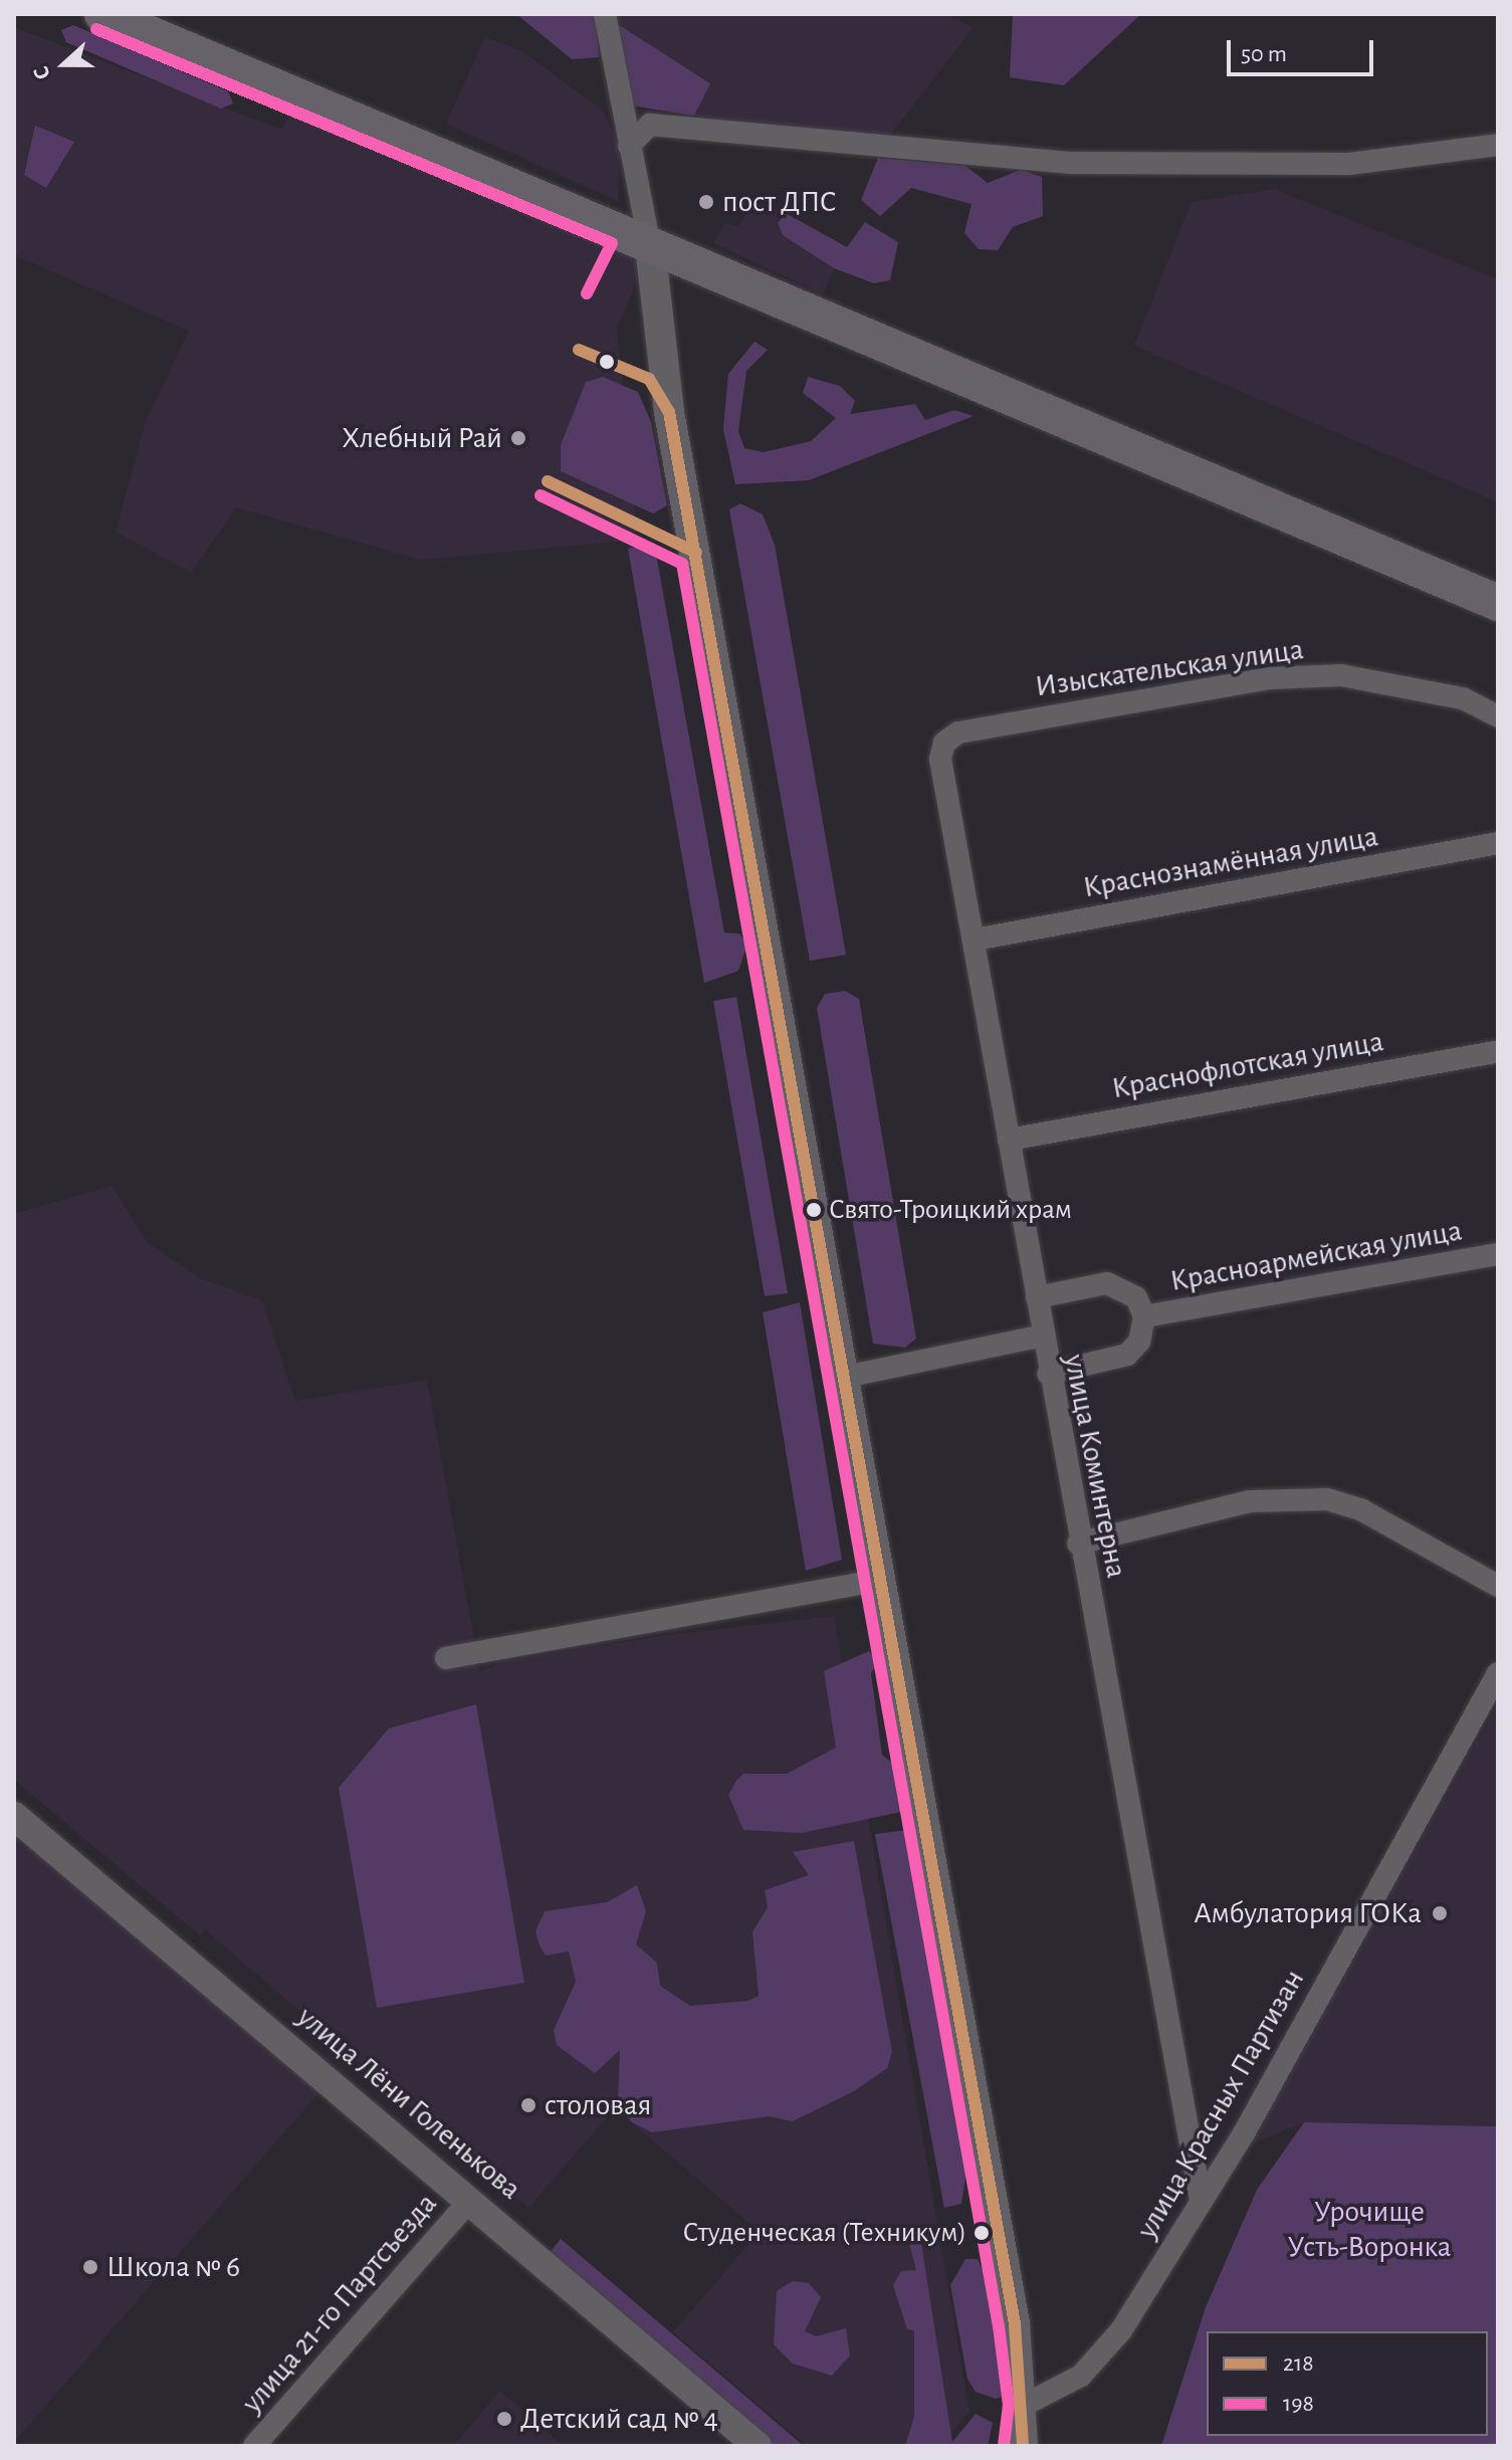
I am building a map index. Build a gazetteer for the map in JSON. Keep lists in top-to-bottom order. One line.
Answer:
{"streets":{"street":["Изыскательская улица","Краснознамённая улица","Краснофлотская улица","Красноармейская улица","улица Коминтерна","улица Лёни Голенькова","улица Красных Партизан","улица 21-го Партсъезда"]},"crossings":[["Изыскательская улица","улица Коминтерна"],["Краснознамённая улица","улица Коминтерна"],["Краснофлотская улица","улица Коминтерна"],["улица Коминтерна","улица Красных Партизан"],["улица Лёни Голенькова","улица 21-го Партсъезда"]],"parks":["Урочище Усть-Воронка"],"places":["пост ДПС","Хлебный Рай","Свято-Троицкий храм","Амбулатория ГОКа","столовая","Студенческая (Техникум)","Школа № 6","Детский сад № 4"],"lines":["transit line 198","transit line 218"],"legend":["218","198"],"scale_bar":"50 m","north":"left"}
